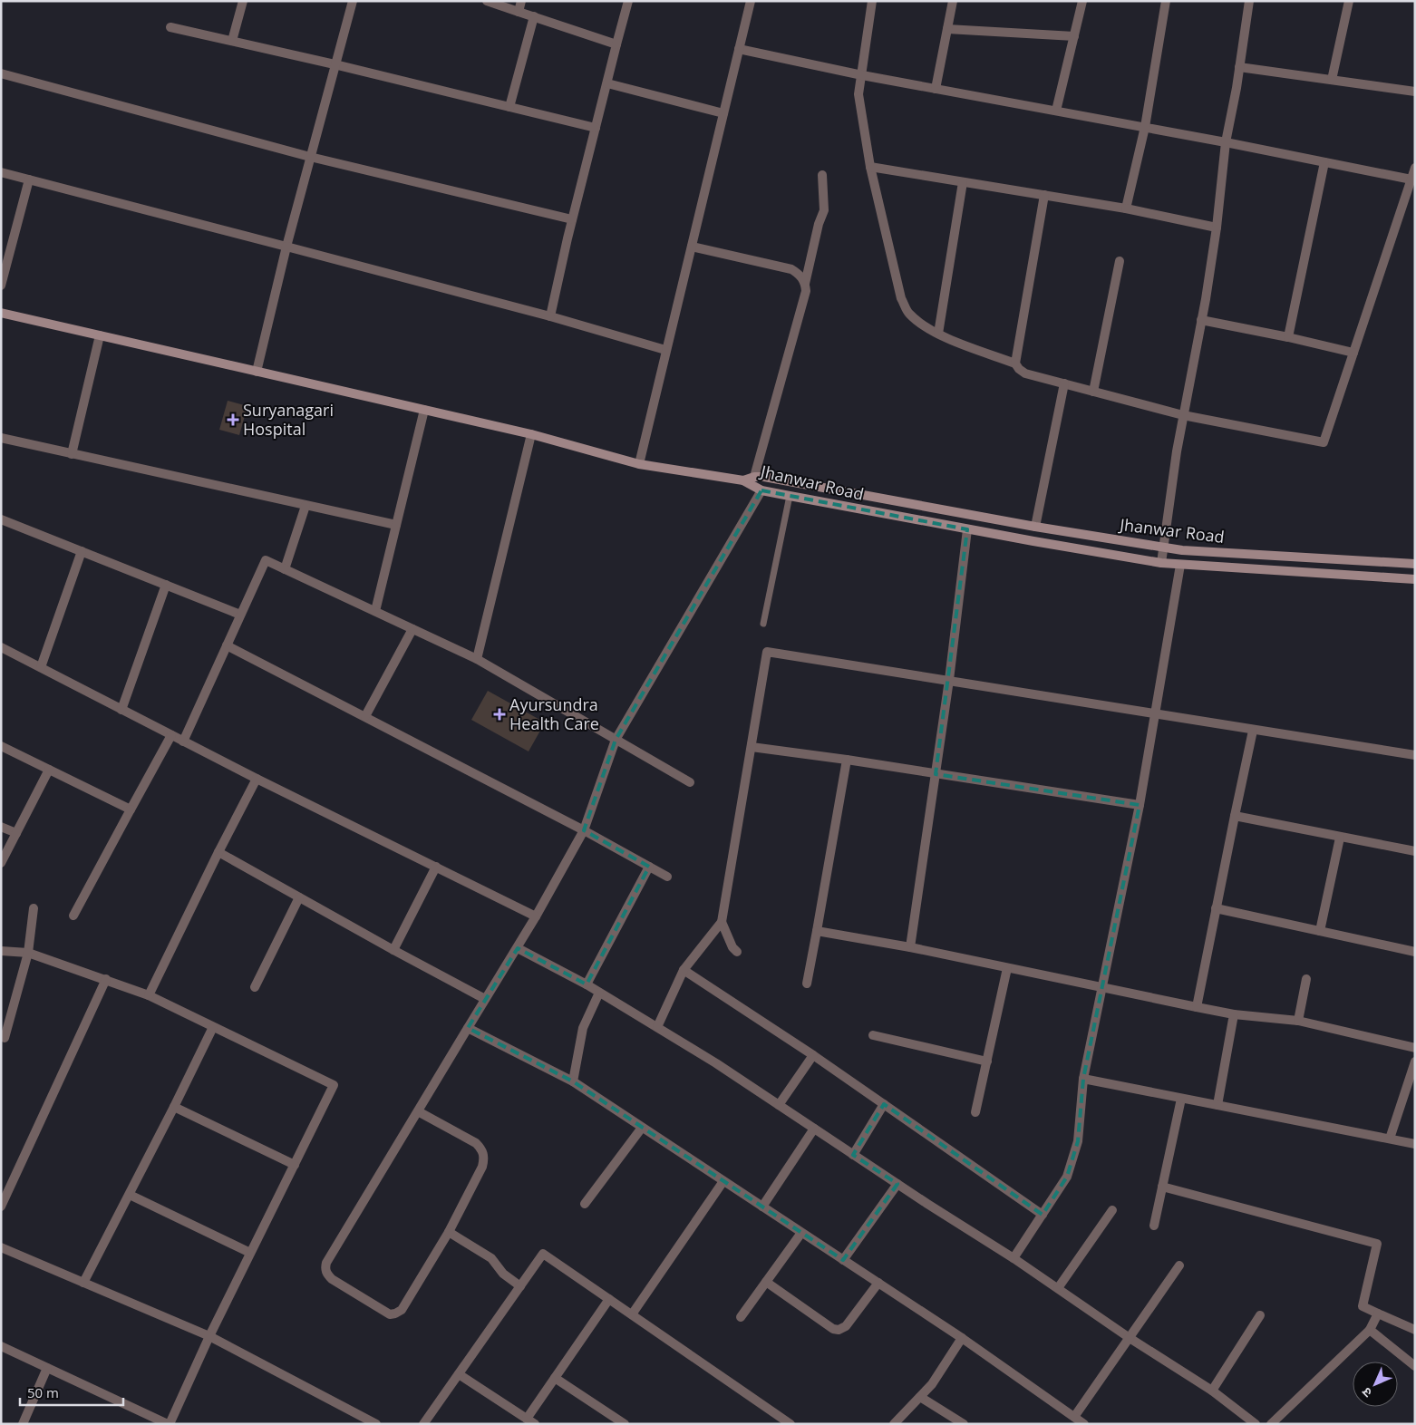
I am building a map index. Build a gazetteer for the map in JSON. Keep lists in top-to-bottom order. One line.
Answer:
{"streets":{"street":["Jhanwar Road"]},"places":{"health":["Suryanagari Hospital","Ayursundra Health Care"]},"scale_bar":"50 m","north":"bottom left"}
